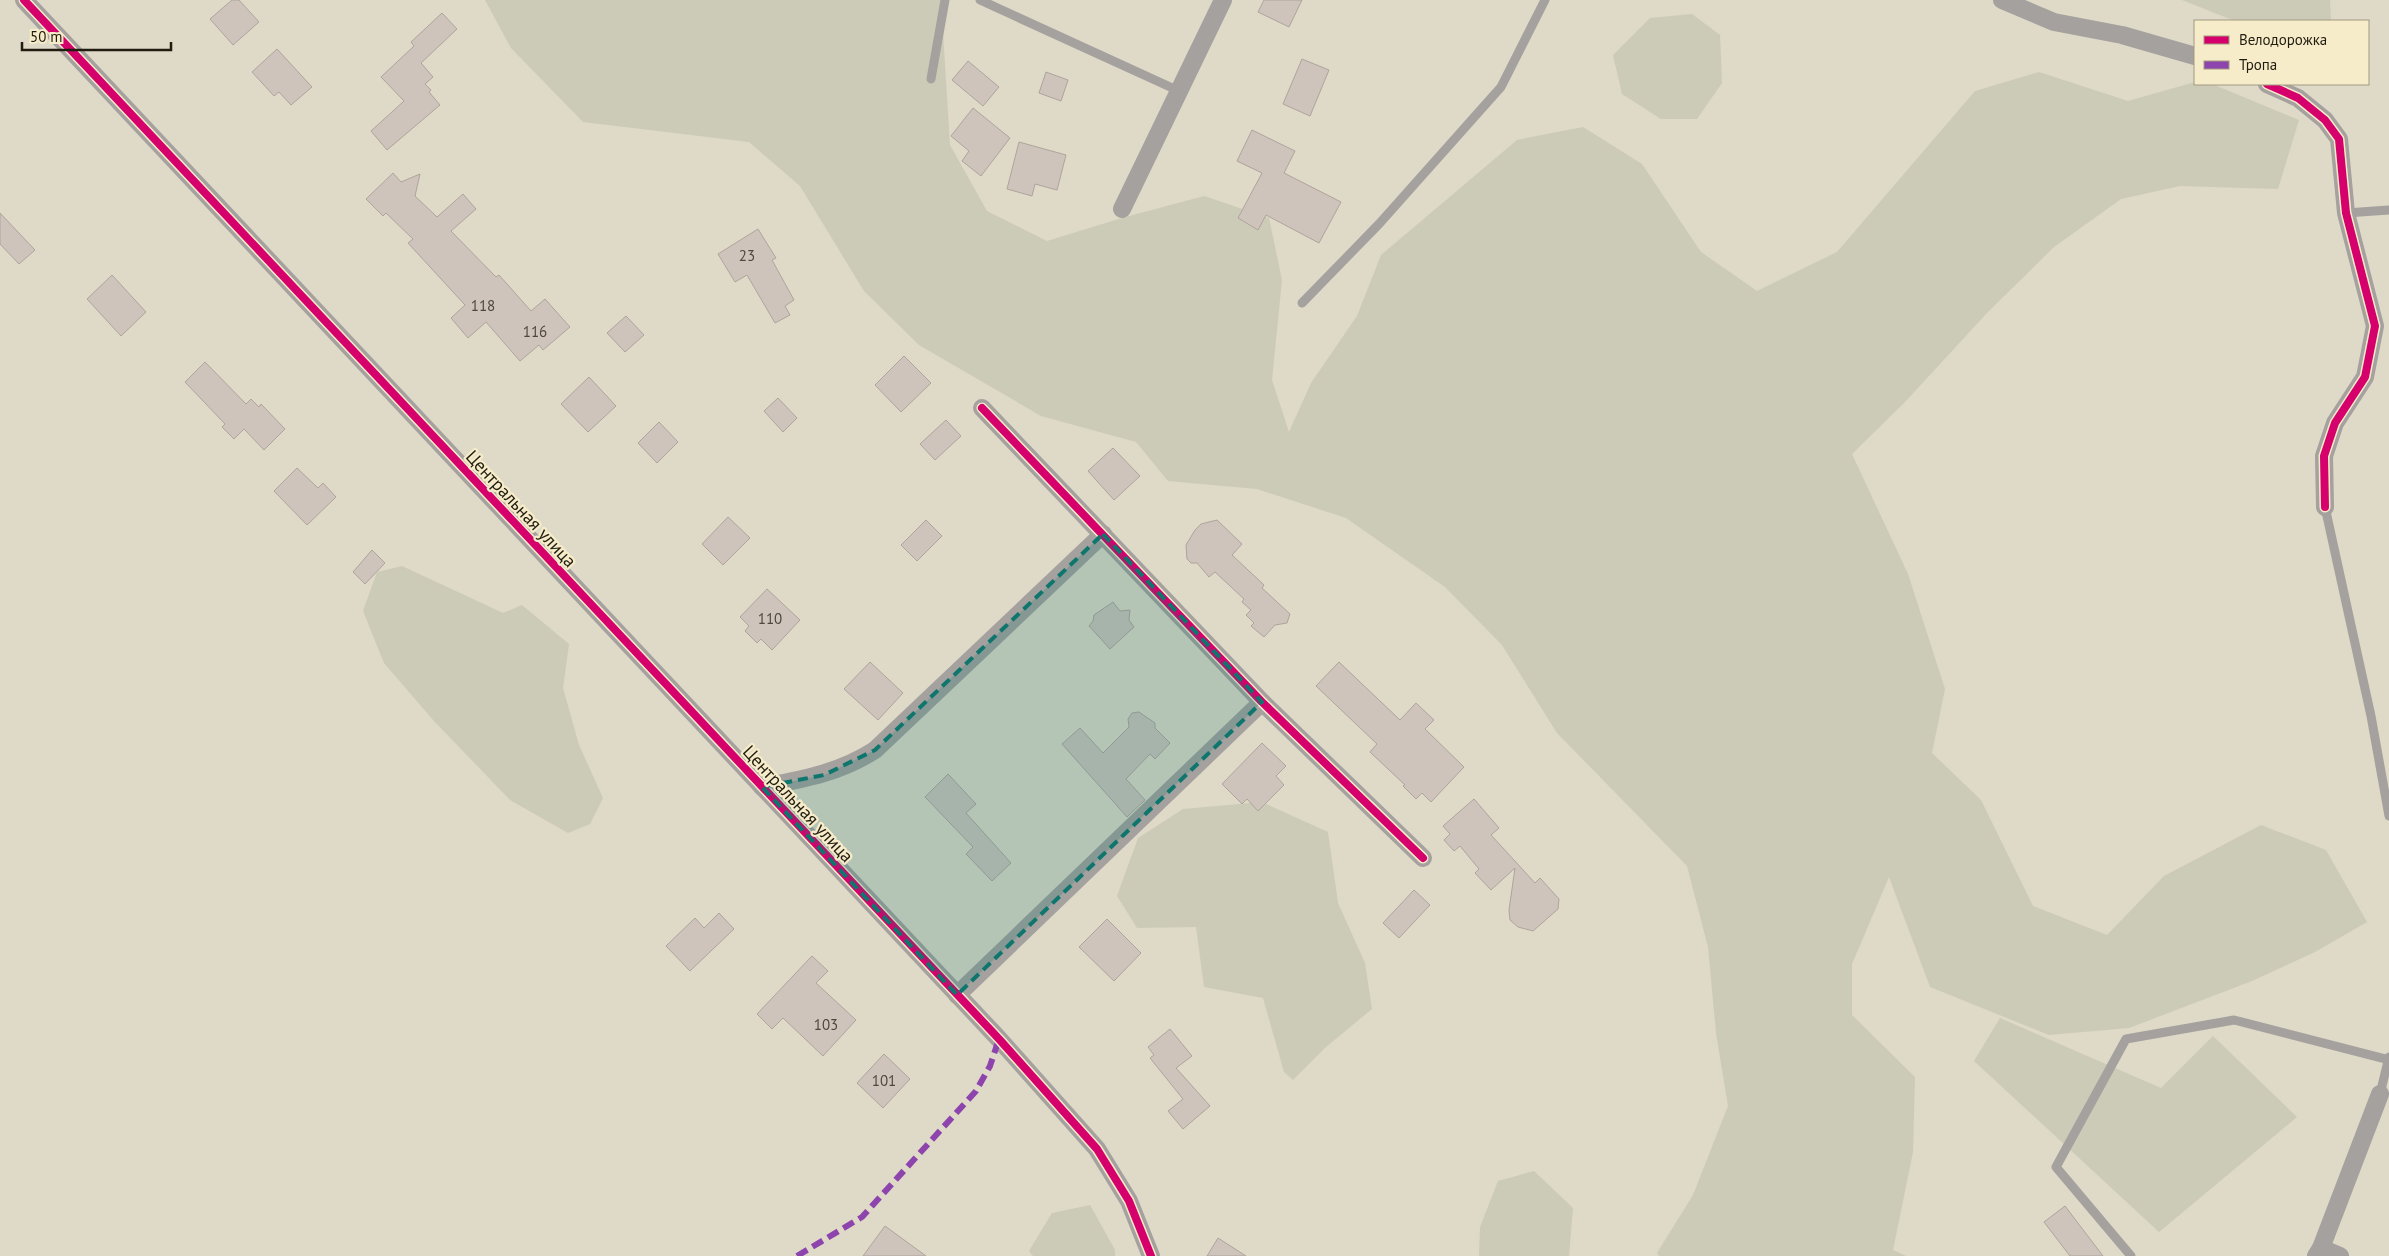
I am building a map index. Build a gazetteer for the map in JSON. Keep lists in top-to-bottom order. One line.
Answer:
{"streets":{"street":["Центральная улица"]},"house_numbers":["23","118","116","110","103","101"],"legend":["Велодорожка","Тропа"],"scale_bar":"50 m"}
